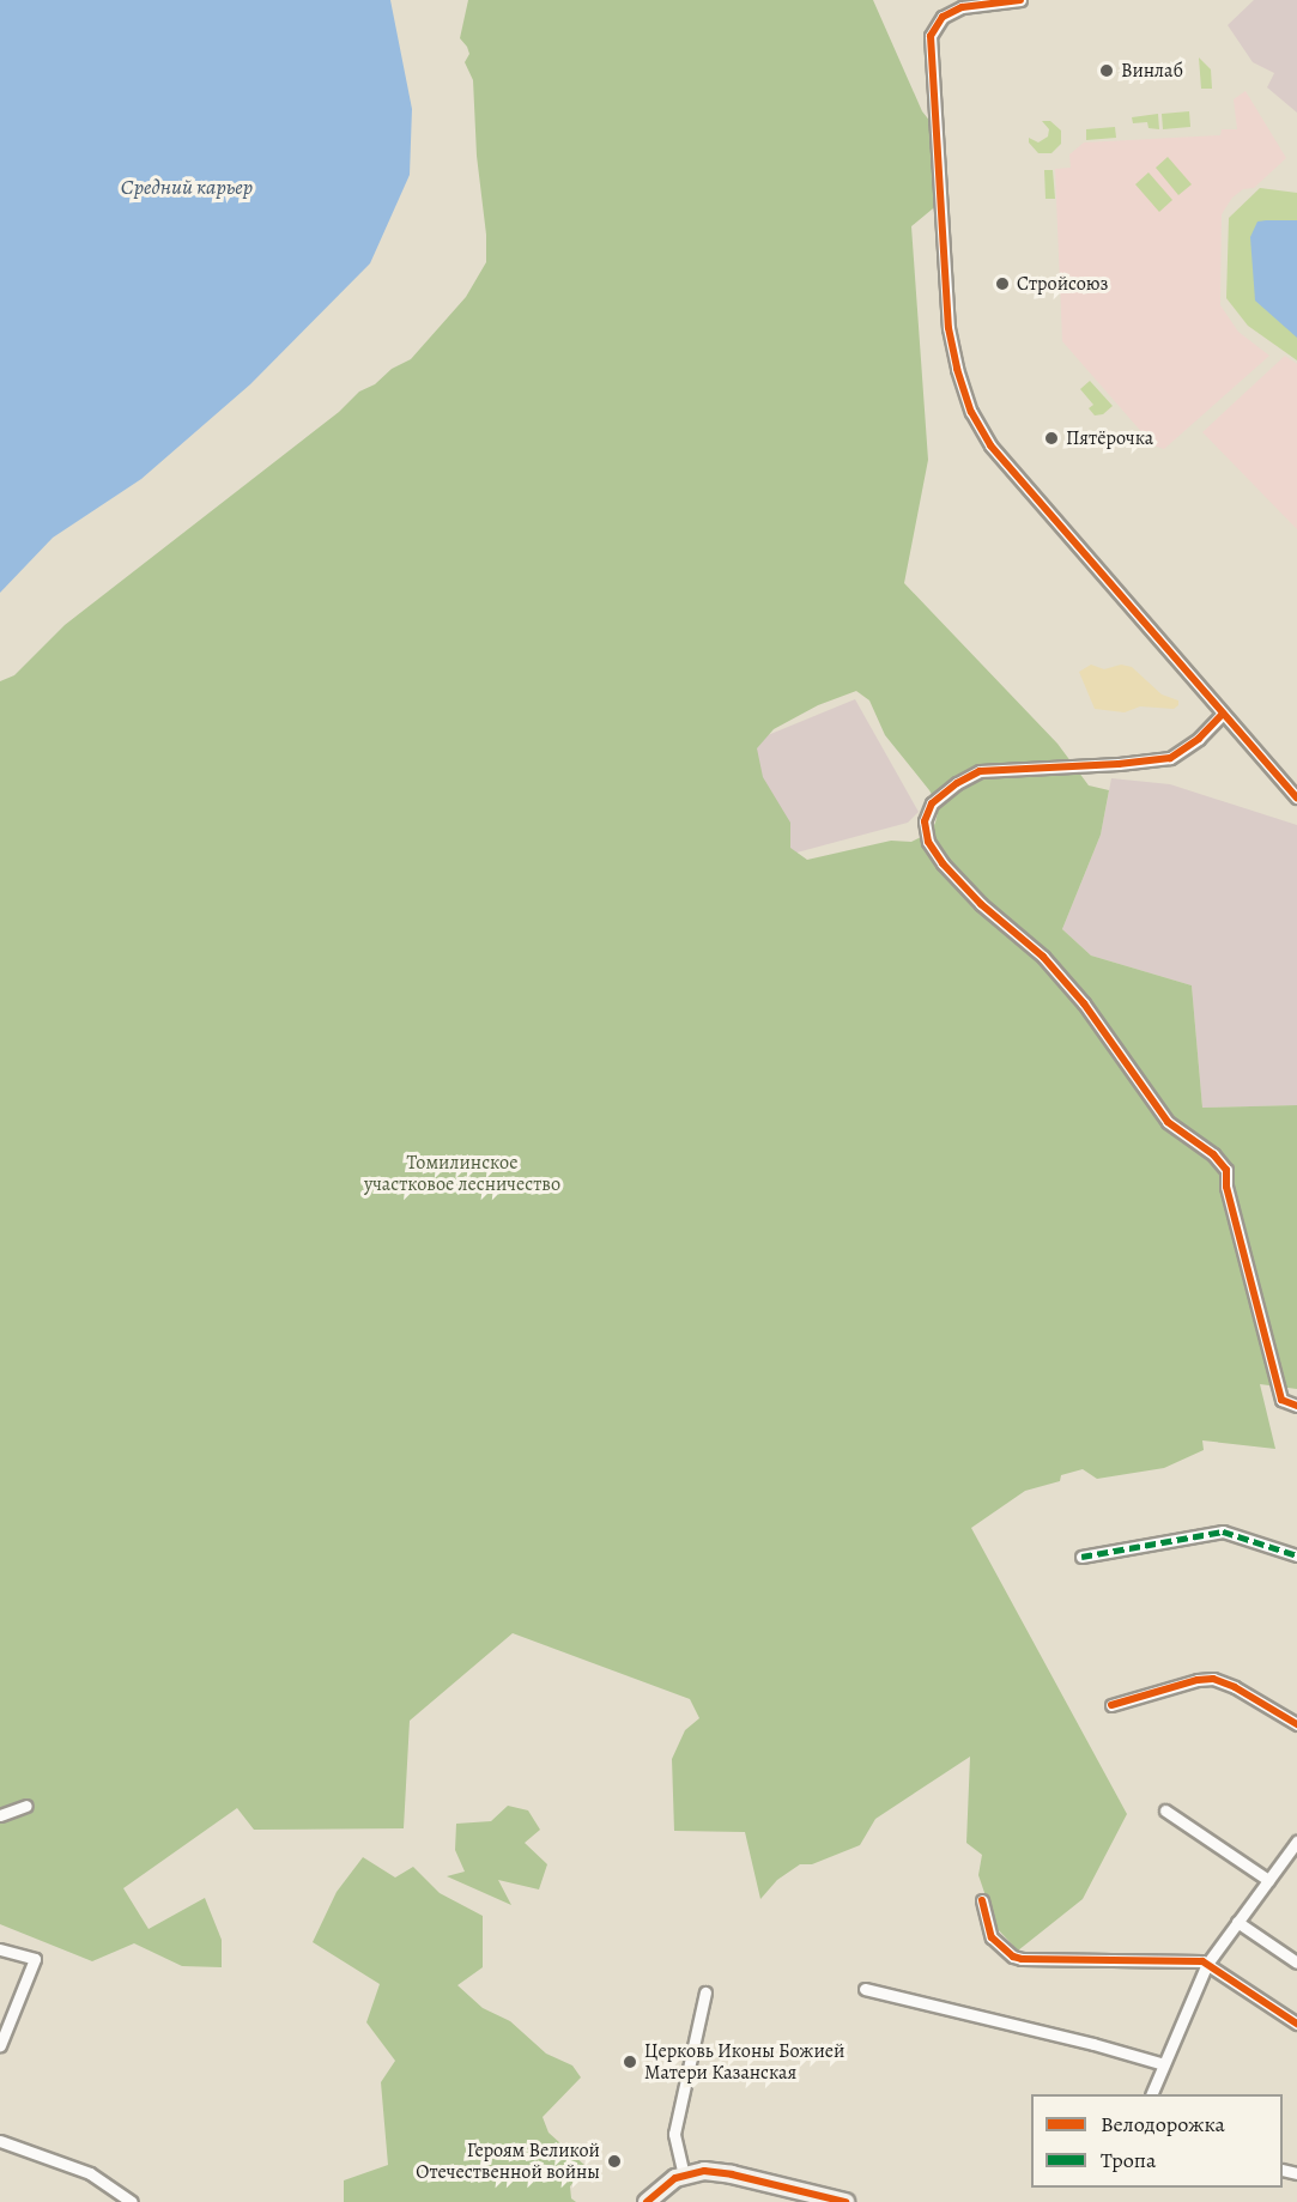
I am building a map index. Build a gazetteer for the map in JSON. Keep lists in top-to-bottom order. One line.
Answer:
{"water":["Средний карьер"],"parks":["Томилинское участковое лесничество"],"places":["Винлаб","Стройсоюз","Пятёрочка","Церковь Иконы Божией Матери Казанская","Героям Великой Отечественной войны"],"legend":["Велодорожка","Тропа"]}
